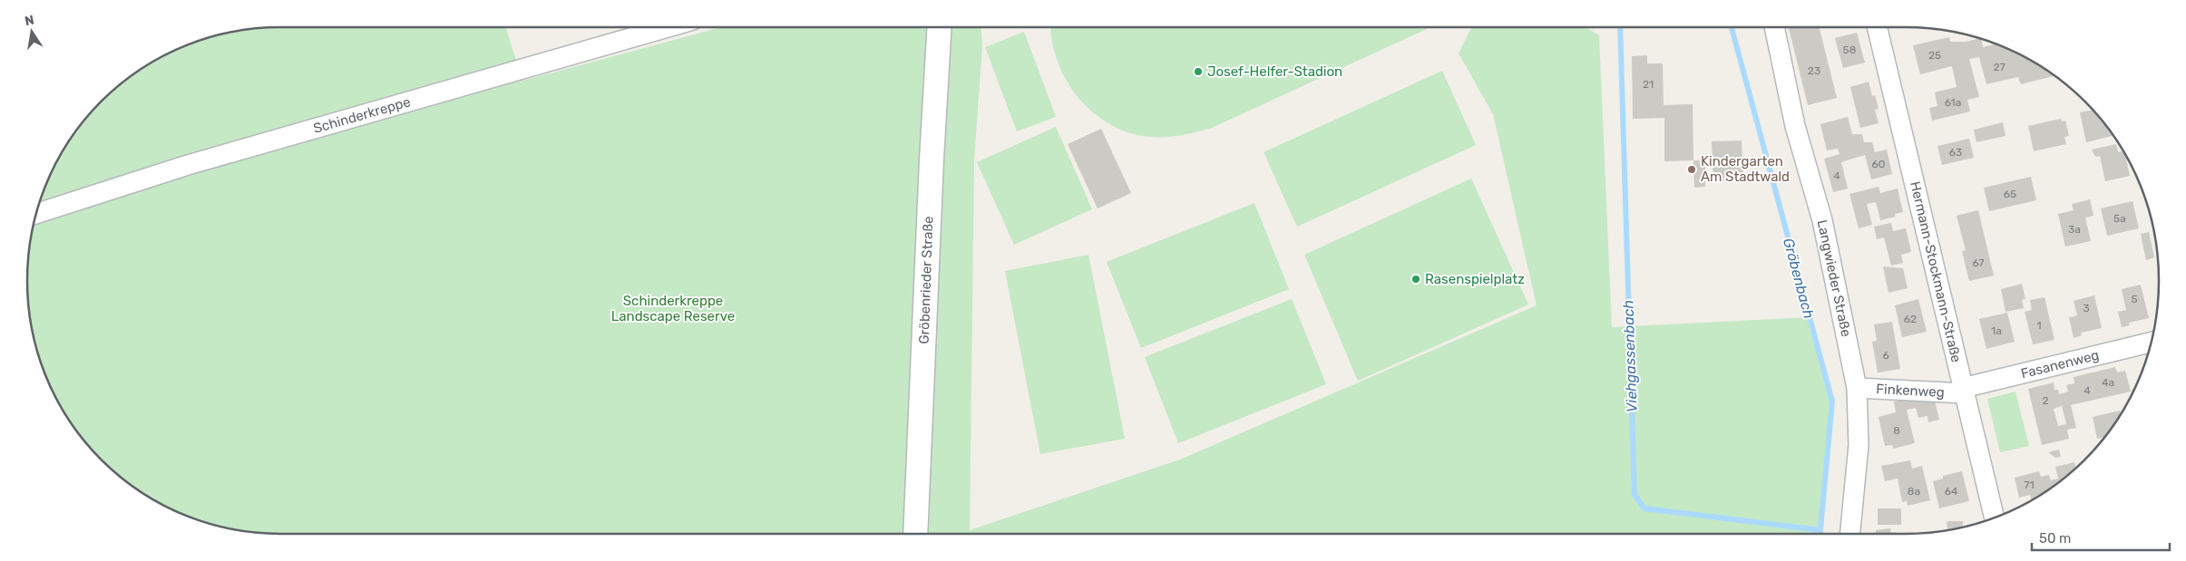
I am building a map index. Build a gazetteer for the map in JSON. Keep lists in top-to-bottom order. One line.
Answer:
{"streets":{"street":["Schinderkreppe","Hermann-Stockmann-Straße","Langwieder Straße","Gröbenrieder Straße","Fasanenweg","Finkenweg"]},"crossings":[["Hermann-Stockmann-Straße","Fasanenweg"],["Hermann-Stockmann-Straße","Finkenweg"],["Langwieder Straße","Finkenweg"],["Fasanenweg","Finkenweg"]],"water":["Gröbenbach","Viehgassenbach"],"parks":["Schinderkreppe Landscape Reserve"],"places":["Josef-Helfer-Stadion","Kindergarten Am Stadtwald","Rasenspielplatz"],"house_numbers":["58","25","27","23","21","61a","63","60","4","65","5a","3a","67","5","3","62","1","1a","6","4a","4","2","8","71","8a","64"],"scale_bar":"50 m","north":"top"}
